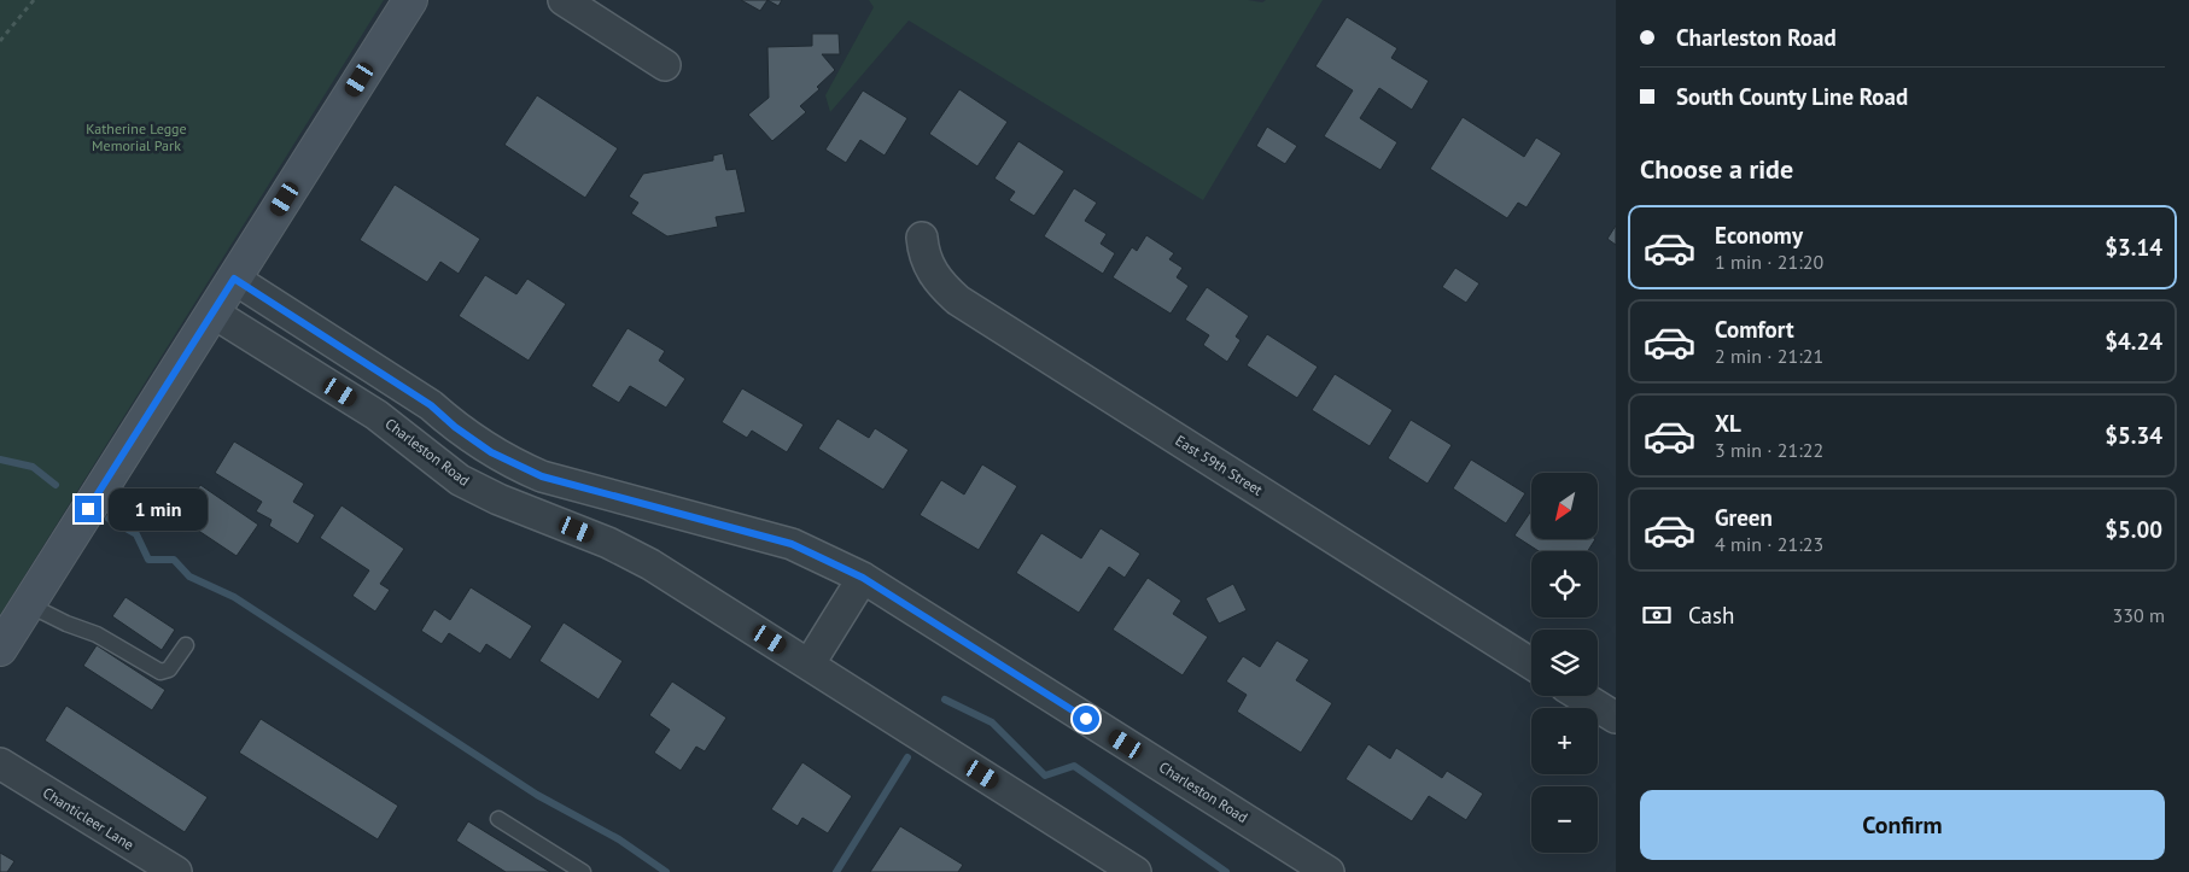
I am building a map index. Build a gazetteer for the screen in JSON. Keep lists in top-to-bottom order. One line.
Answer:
{"streets":{"street":["Charleston Road","East 59th Street","Chanticleer Lane"]},"parks":["Katherine Legge Memorial Park"],"north":"bottom left","page":{"banner":["Charleston Road","South County Line Road"],"heading":"Choose a ride","list":[{"name":"Economy","note":"1 min · 21:20","value":"$3.14"},{"name":"Comfort","note":"2 min · 21:21","value":"$4.24"},{"name":"XL","note":"3 min · 21:22","value":"$5.34"},{"name":"Green","note":"4 min · 21:23","value":"$5.00"}],"map_buttons":["+","−"],"bubble":"1 min","pay":["Cash","330 m"],"buttons":"Confirm"}}
